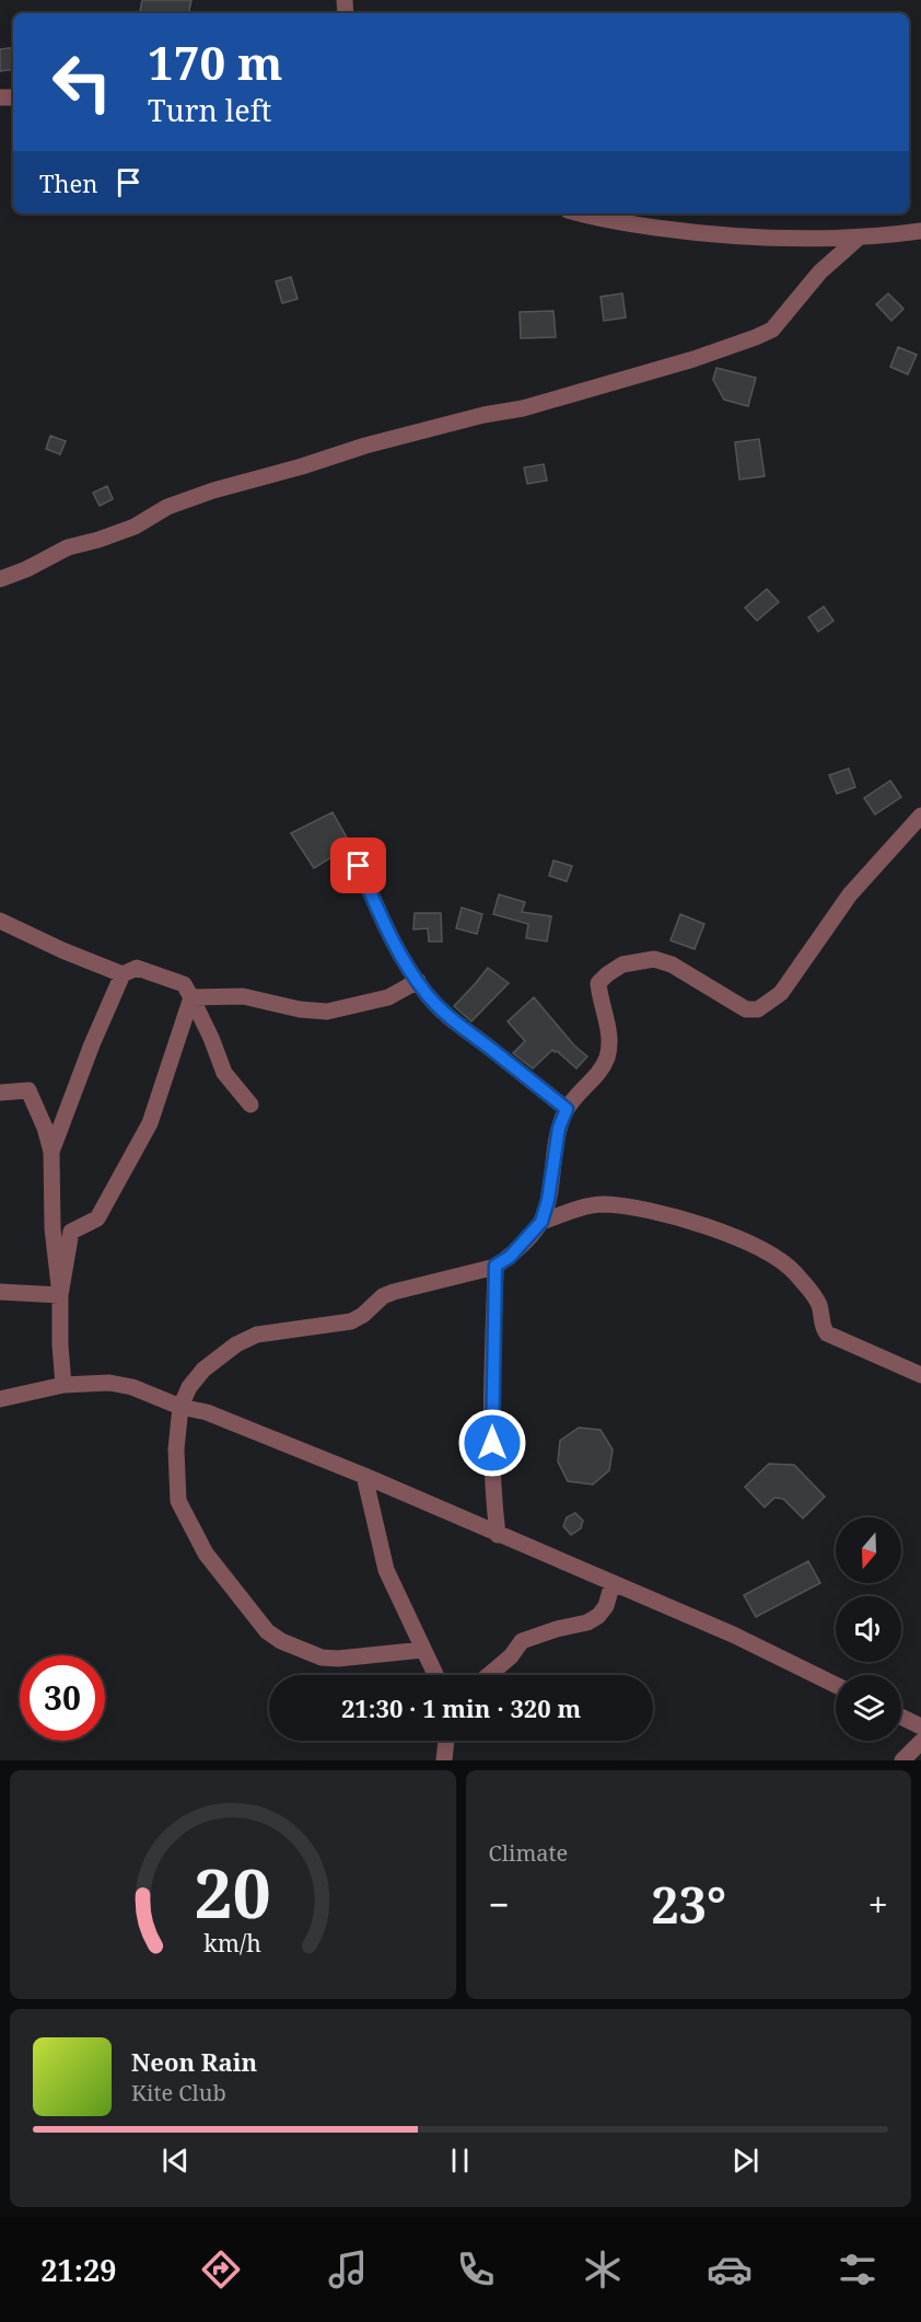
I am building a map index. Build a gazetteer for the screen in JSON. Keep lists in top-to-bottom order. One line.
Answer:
{"north":"bottom","page":{"turn":["170 m","Turn left"],"then":"Then","limit":"30","trip":"21:30 · 1 min · 320 m","tile":"Climate","heat":["−","23°","+"],"song":["Neon Rain","Kite Club"],"tabs":"21:29","gauge":["20","km/h"]}}
